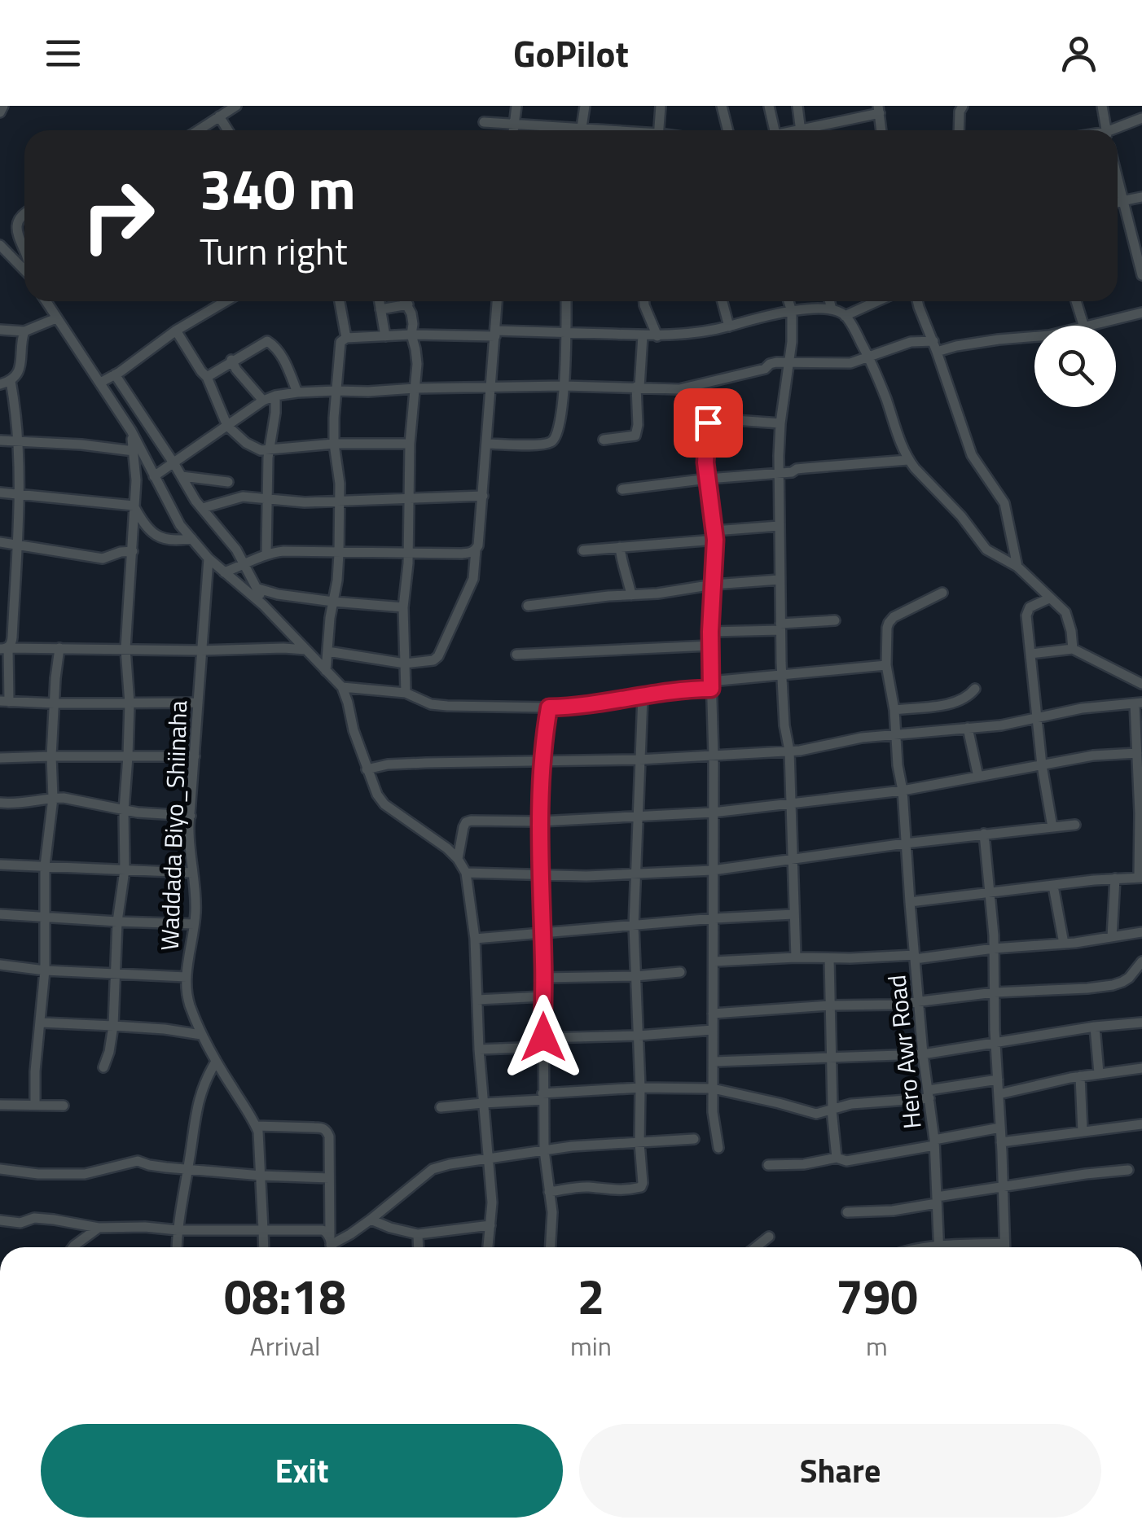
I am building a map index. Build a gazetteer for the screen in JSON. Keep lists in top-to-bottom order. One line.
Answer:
{"streets":{"street":["Waddada Biyo_Shiinaha","Hero Awr Road"]},"page":{"header":"GoPilot","turn":["340 m","Turn right"],"eta":["08:18","Arrival","2","min","790","m"],"buttons":["Exit","Share"]}}
